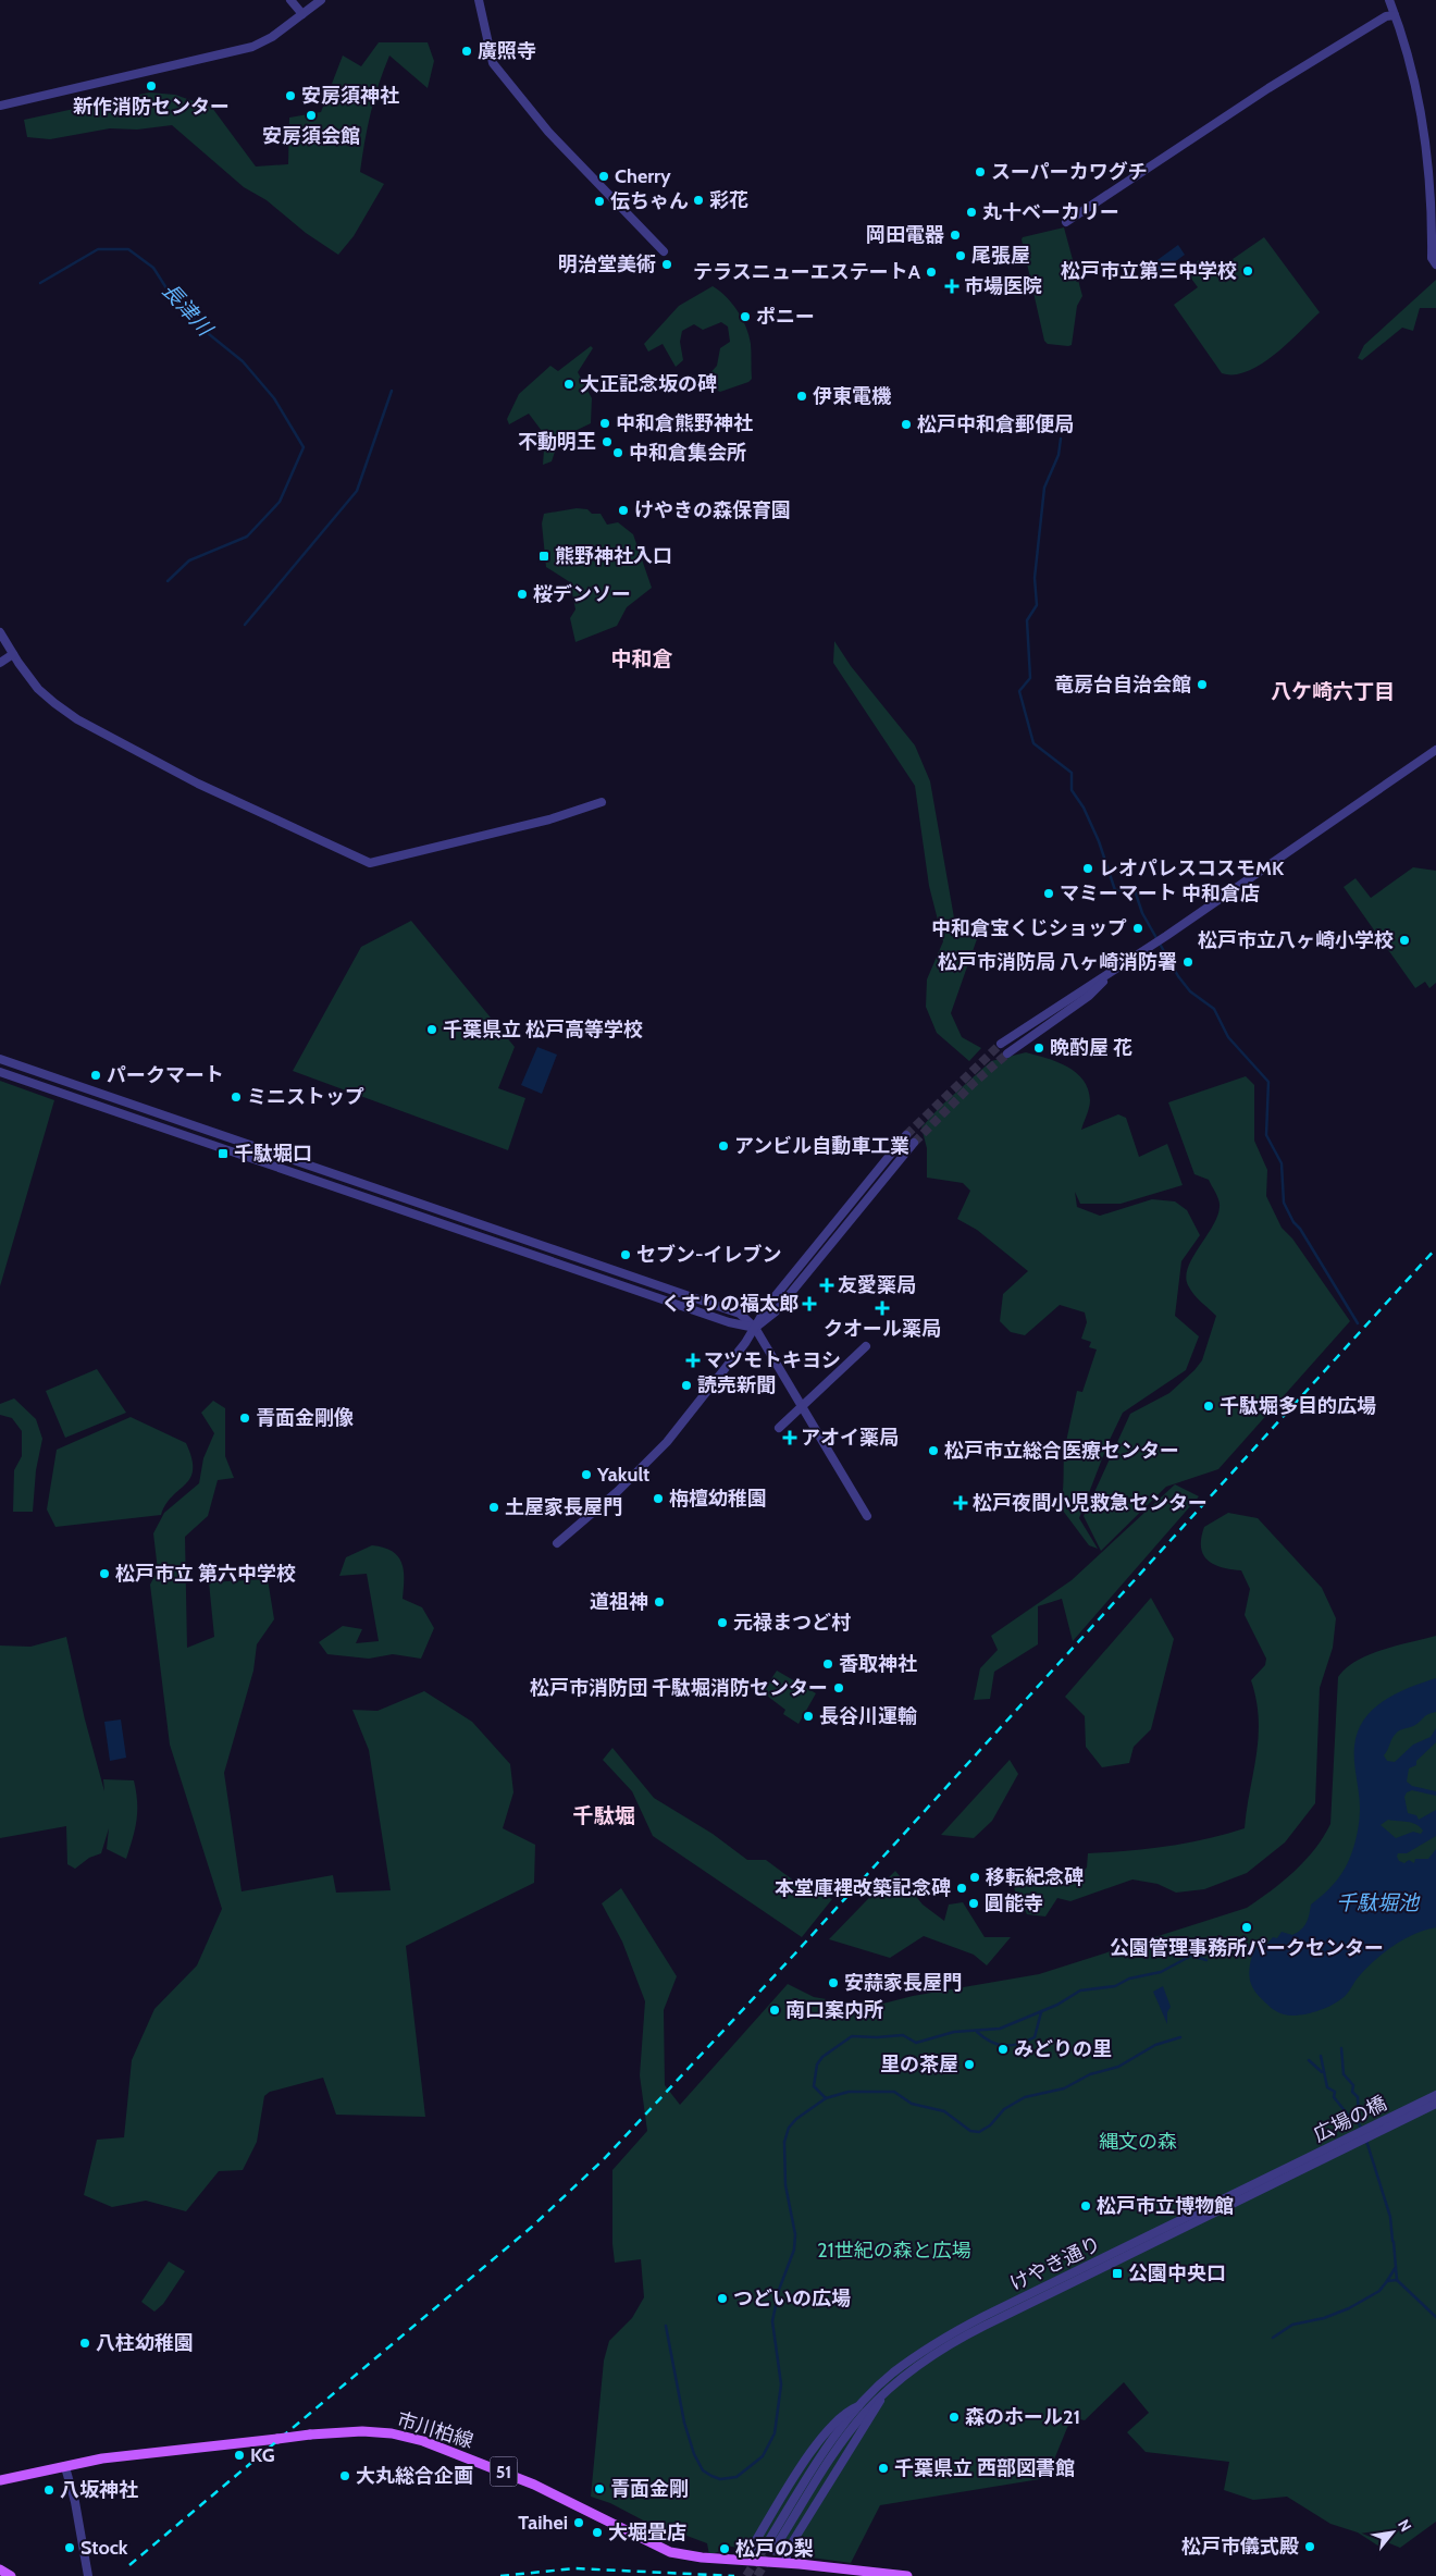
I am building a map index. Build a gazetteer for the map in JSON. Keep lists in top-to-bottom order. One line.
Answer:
{"streets":{"main road":["市川柏線","51"],"street":["広場の橋","けやき通り"]},"crossings":[["広場の橋","けやき通り"]],"districts":["中和倉","八ケ崎六丁目","千駄堀"],"water":["長津川","千駄堀池"],"parks":["縄文の森","21世紀の森と広場"],"places":{"other":["廣照寺","新作消防センター","安房須神社","安房須会館","スーパーカワグチ","Cherry","彩花","伝ちゃん","丸十ベーカリー","岡田電器","尾張屋","明治堂美術","松戸市立第三中学校","テラスニューエステートA","ポニー","大正記念坂の碑","伊東電機","中和倉熊野神社","松戸中和倉郵便局","不動明王","中和倉集会所","けやきの森保育園","桜デンソー","竜房台自治会館","レオパレスコスモMK","マミーマート 中和倉店","中和倉宝くじショップ","松戸市立八ヶ崎小学校","松戸市消防局 八ヶ崎消防署","千葉県立 松戸高等学校","晩酌屋 花","パークマート","ミニストップ","アンビル自動車工業","セブン-イレブン","読売新聞","千駄堀多目的広場","青面金剛像","松戸市立総合医療センター","Yakult","栴檀幼稚園","土屋家長屋門","松戸市立 第六中学校","道祖神","元禄まつど村","香取神社","松戸市消防団 千駄堀消防センター","長谷川運輸","移転紀念碑","本堂庫裡改築記念碑","圓能寺","公園管理事務所パークセンター","安蒜家長屋門","南口案内所","みどりの里","里の茶屋","松戸市立博物館","つどいの広場","八柱幼稚園","森のホール21","KG","千葉県立 西部図書館","大丸総合企画","青面金剛","八坂神社","Taihei","大堀畳店","松戸市儀式殿","Stock","松戸の梨"],"health":["市場医院","友愛薬局","くすりの福太郎","クオール薬局","マツモトキヨシ","アオイ薬局","松戸夜間小児救急センター"],"transit":["熊野神社入口","千駄堀口","公園中央口"]},"north":"top right"}
